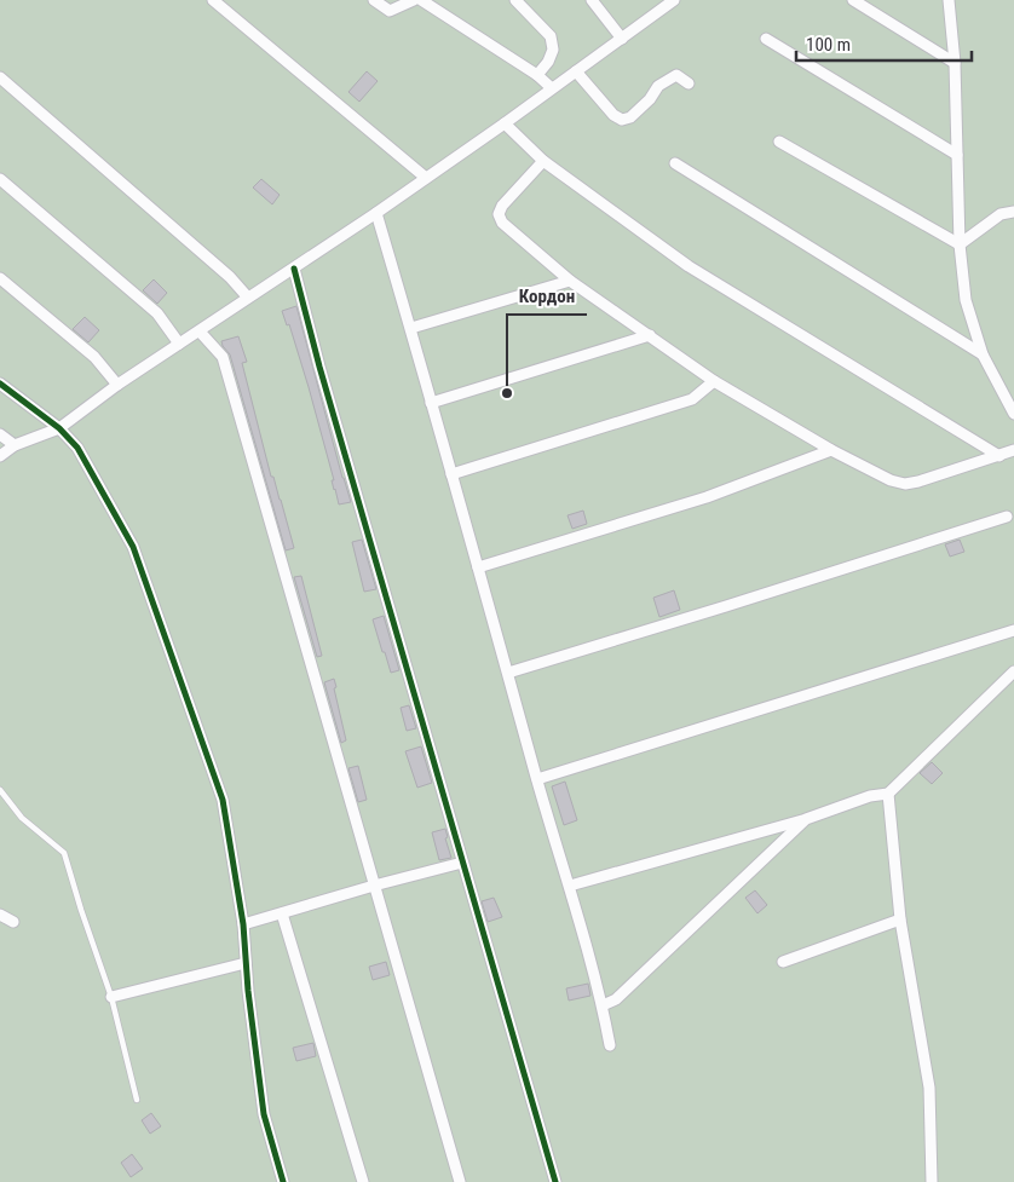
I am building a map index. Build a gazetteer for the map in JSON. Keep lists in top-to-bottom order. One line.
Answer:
{"places":["Кордон"],"scale_bar":"100 m"}
